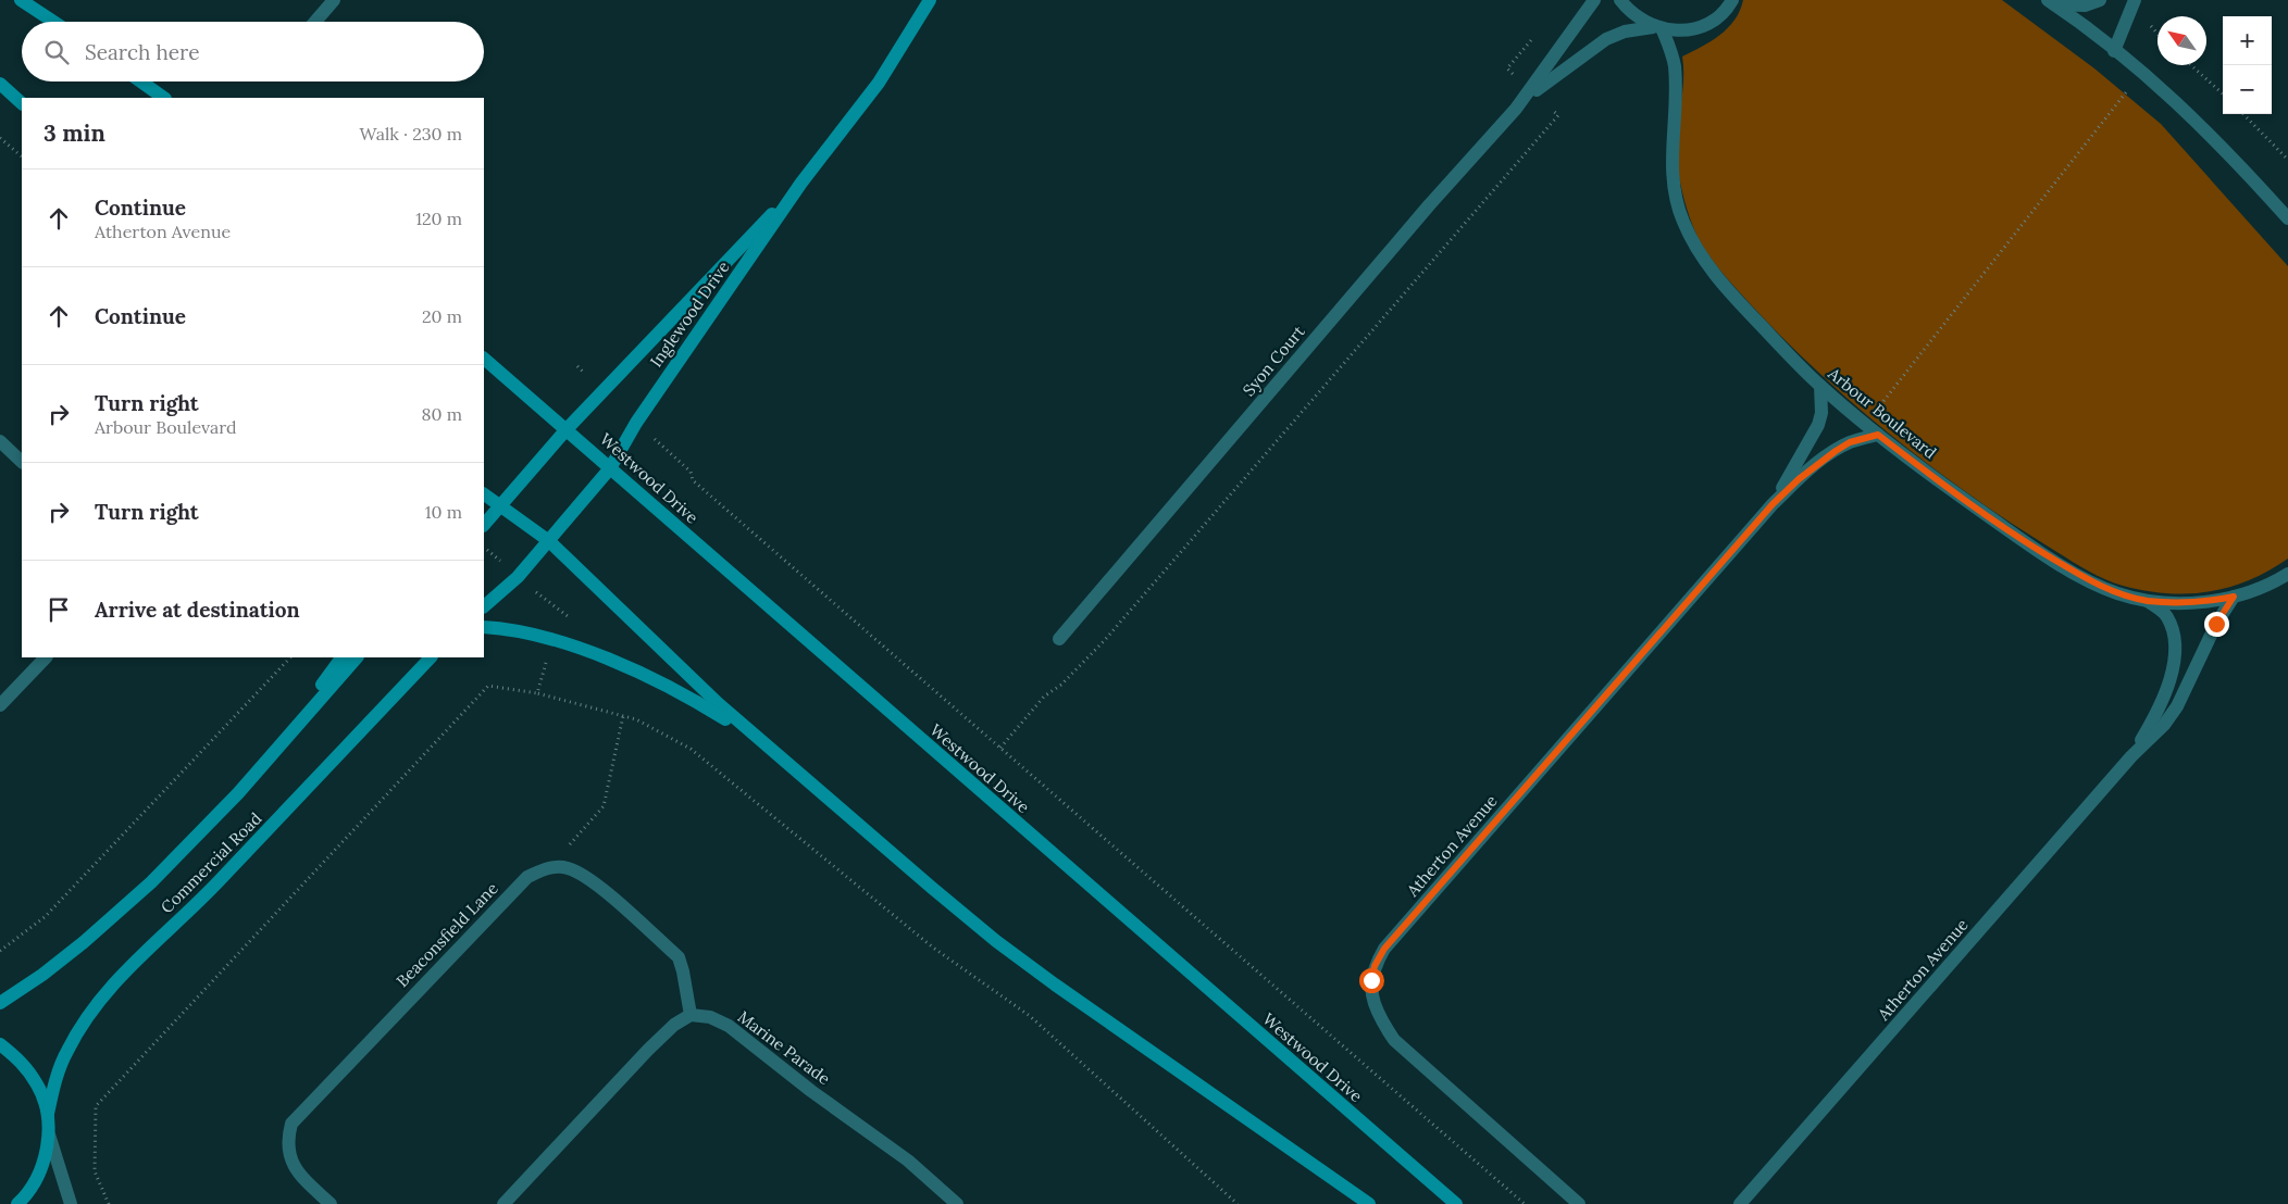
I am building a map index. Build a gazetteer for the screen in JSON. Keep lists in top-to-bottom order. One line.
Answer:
{"streets":{"street":["Inglewood Drive","Syon Court","Arbour Boulevard","Westwood Drive","Atherton Avenue","Commercial Road","Beaconsfield Lane","Marine Parade"]},"crossings":[["Inglewood Drive","Westwood Drive"]],"north":"top left","page":{"map_buttons":["+","−"],"search":"Search here","heading":["3 min","Walk · 230 m"],"list":[["Continue","Atherton Avenue","120 m"],["Continue","20 m"],["Turn right","Arbour Boulevard","80 m"],["Turn right","10 m"],"Arrive at destination"]}}
